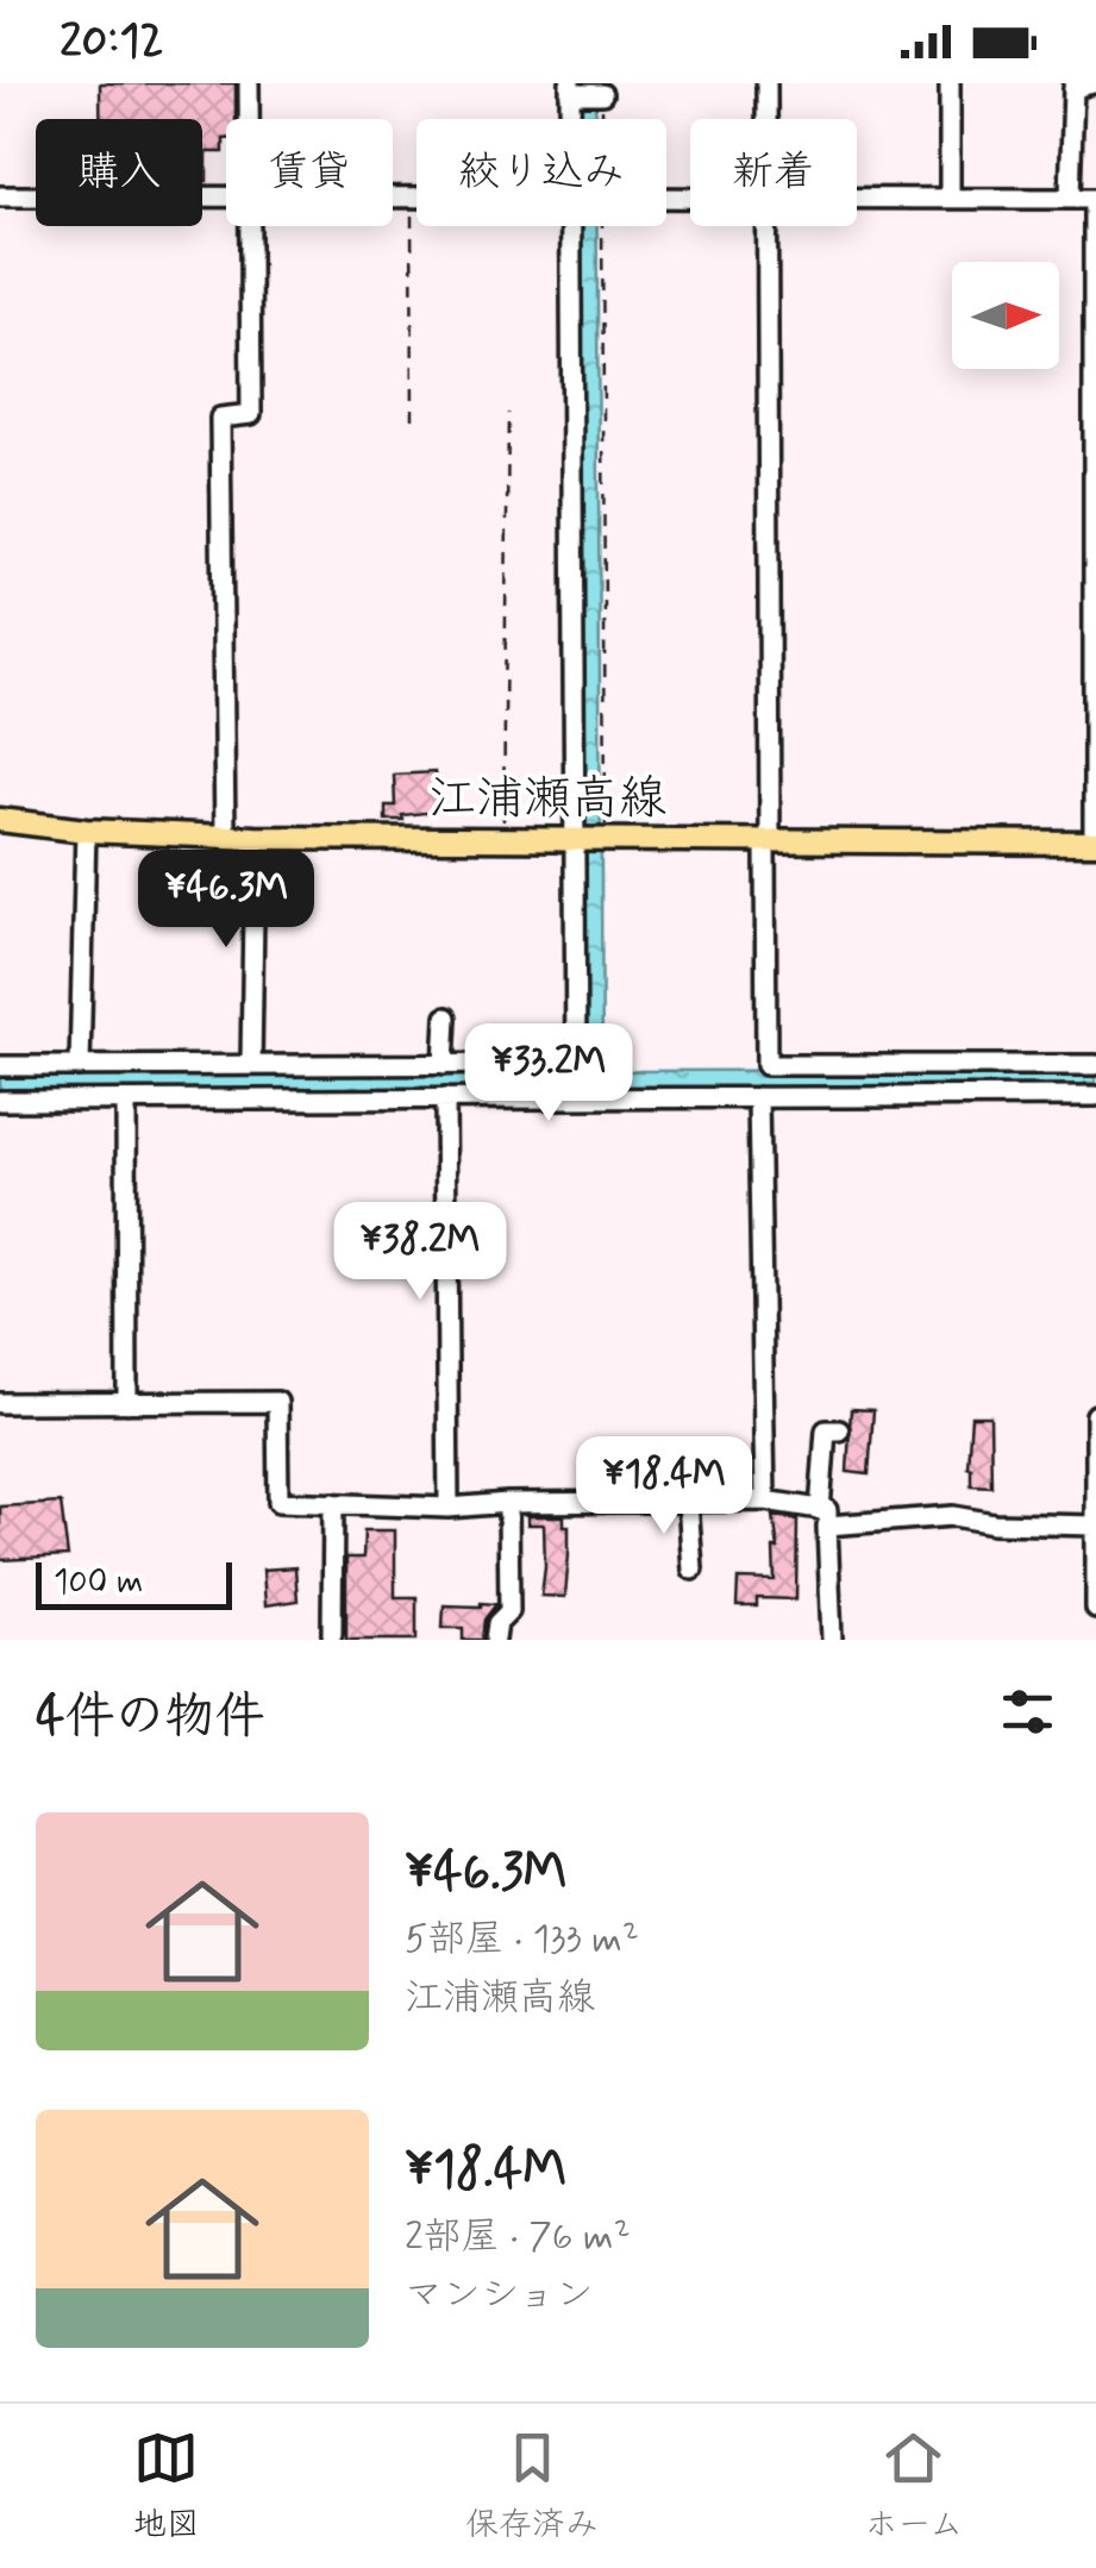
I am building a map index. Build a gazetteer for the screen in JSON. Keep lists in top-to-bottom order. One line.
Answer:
{"streets":{"main road":["江浦瀬高線"]},"scale_bar":"100 m","north":"right","page":{"status":"20:12","chip":["購入","賃貸","絞り込み","新着"],"price":["¥46.3M","¥33.2M","¥38.2M","¥18.4M"],"scale":"100 m","heading":"4件の物件","list":[{"name":"¥46.3M","note":"5部屋 · 133 m² · 江浦瀬高線"},{"name":"¥18.4M","note":"2部屋 · 76 m² · マンション"}],"tabs":["地図","保存済み","ホーム"]}}
